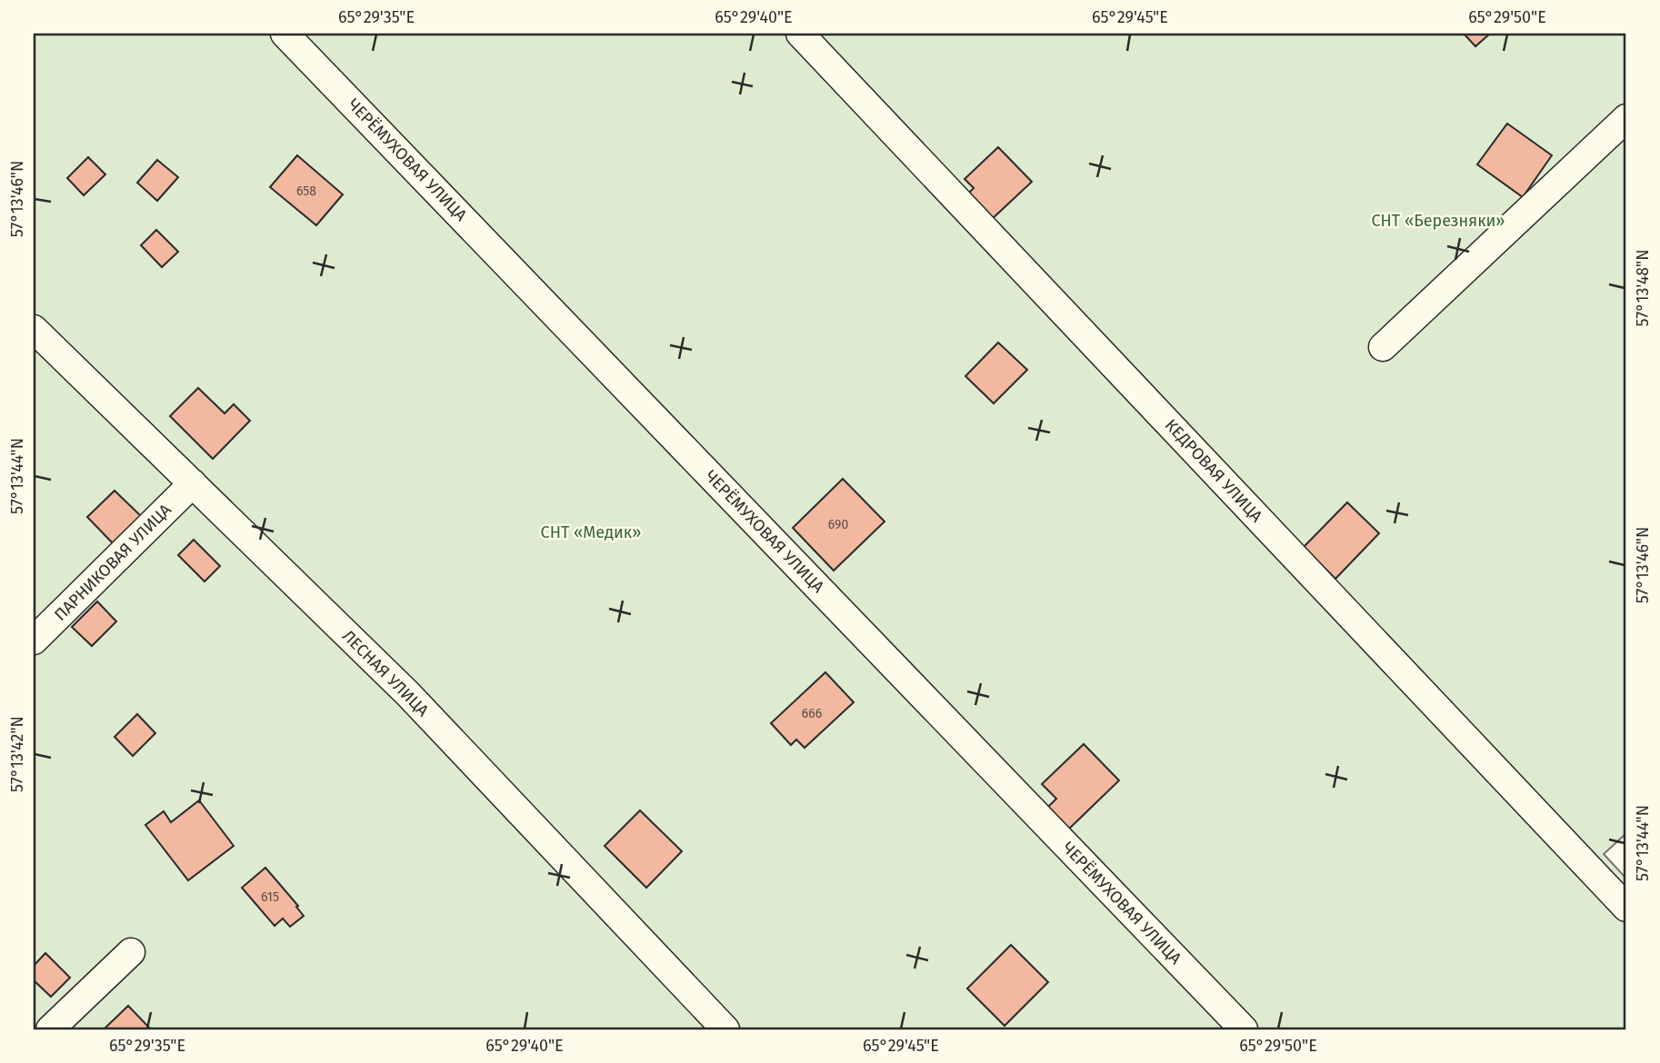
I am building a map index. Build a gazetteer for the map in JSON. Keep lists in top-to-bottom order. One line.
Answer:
{"streets":{"street":["ЧЕРЁМУХОВАЯ УЛИЦА","КЕДРОВАЯ УЛИЦА","ПАРНИКОВАЯ УЛИЦА","ЛЕСНАЯ УЛИЦА"]},"crossings":[["ПАРНИКОВАЯ УЛИЦА","ЛЕСНАЯ УЛИЦА"]],"parks":["СНТ «Березняки»","СНТ «Медик»"],"house_numbers":["658","690","666","615"],"coordinates":["65°29'35\"E","65°29'40\"E","65°29'45\"E","65°29'50\"E","57°13'46\"N","57°13'48\"N","57°13'44\"N","57°13'42\"N"]}
